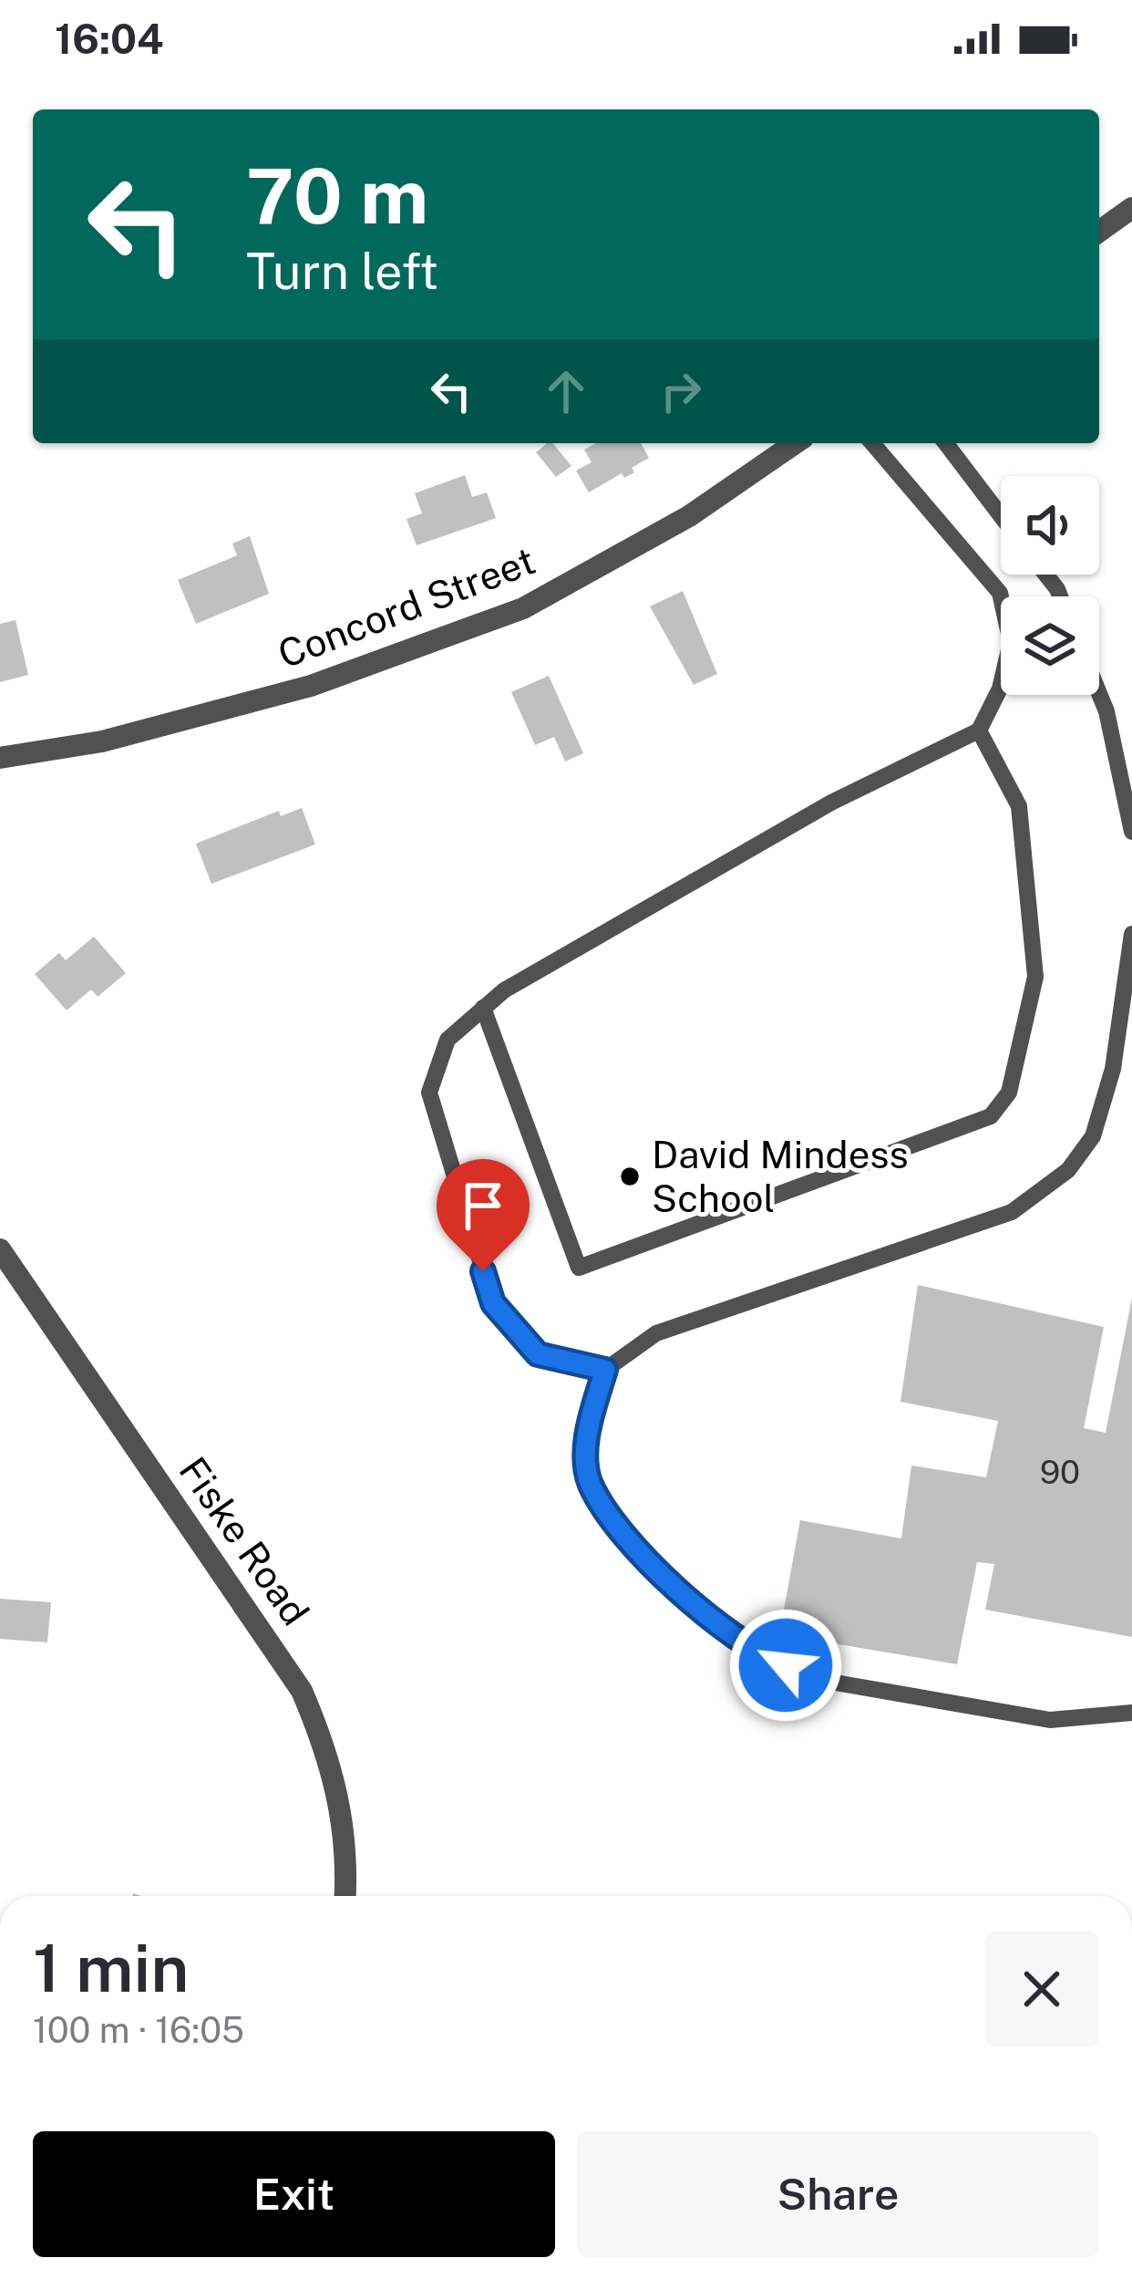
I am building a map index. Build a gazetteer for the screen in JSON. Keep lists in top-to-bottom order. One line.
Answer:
{"streets":{"street":["Concord Street","Fiske Road"]},"places":["David Mindess School"],"house_numbers":["90"],"page":{"status":"16:04","turn":["70 m","Turn left"],"heading":["1 min","100 m · 16:05"],"buttons":["Exit","Share"]}}
